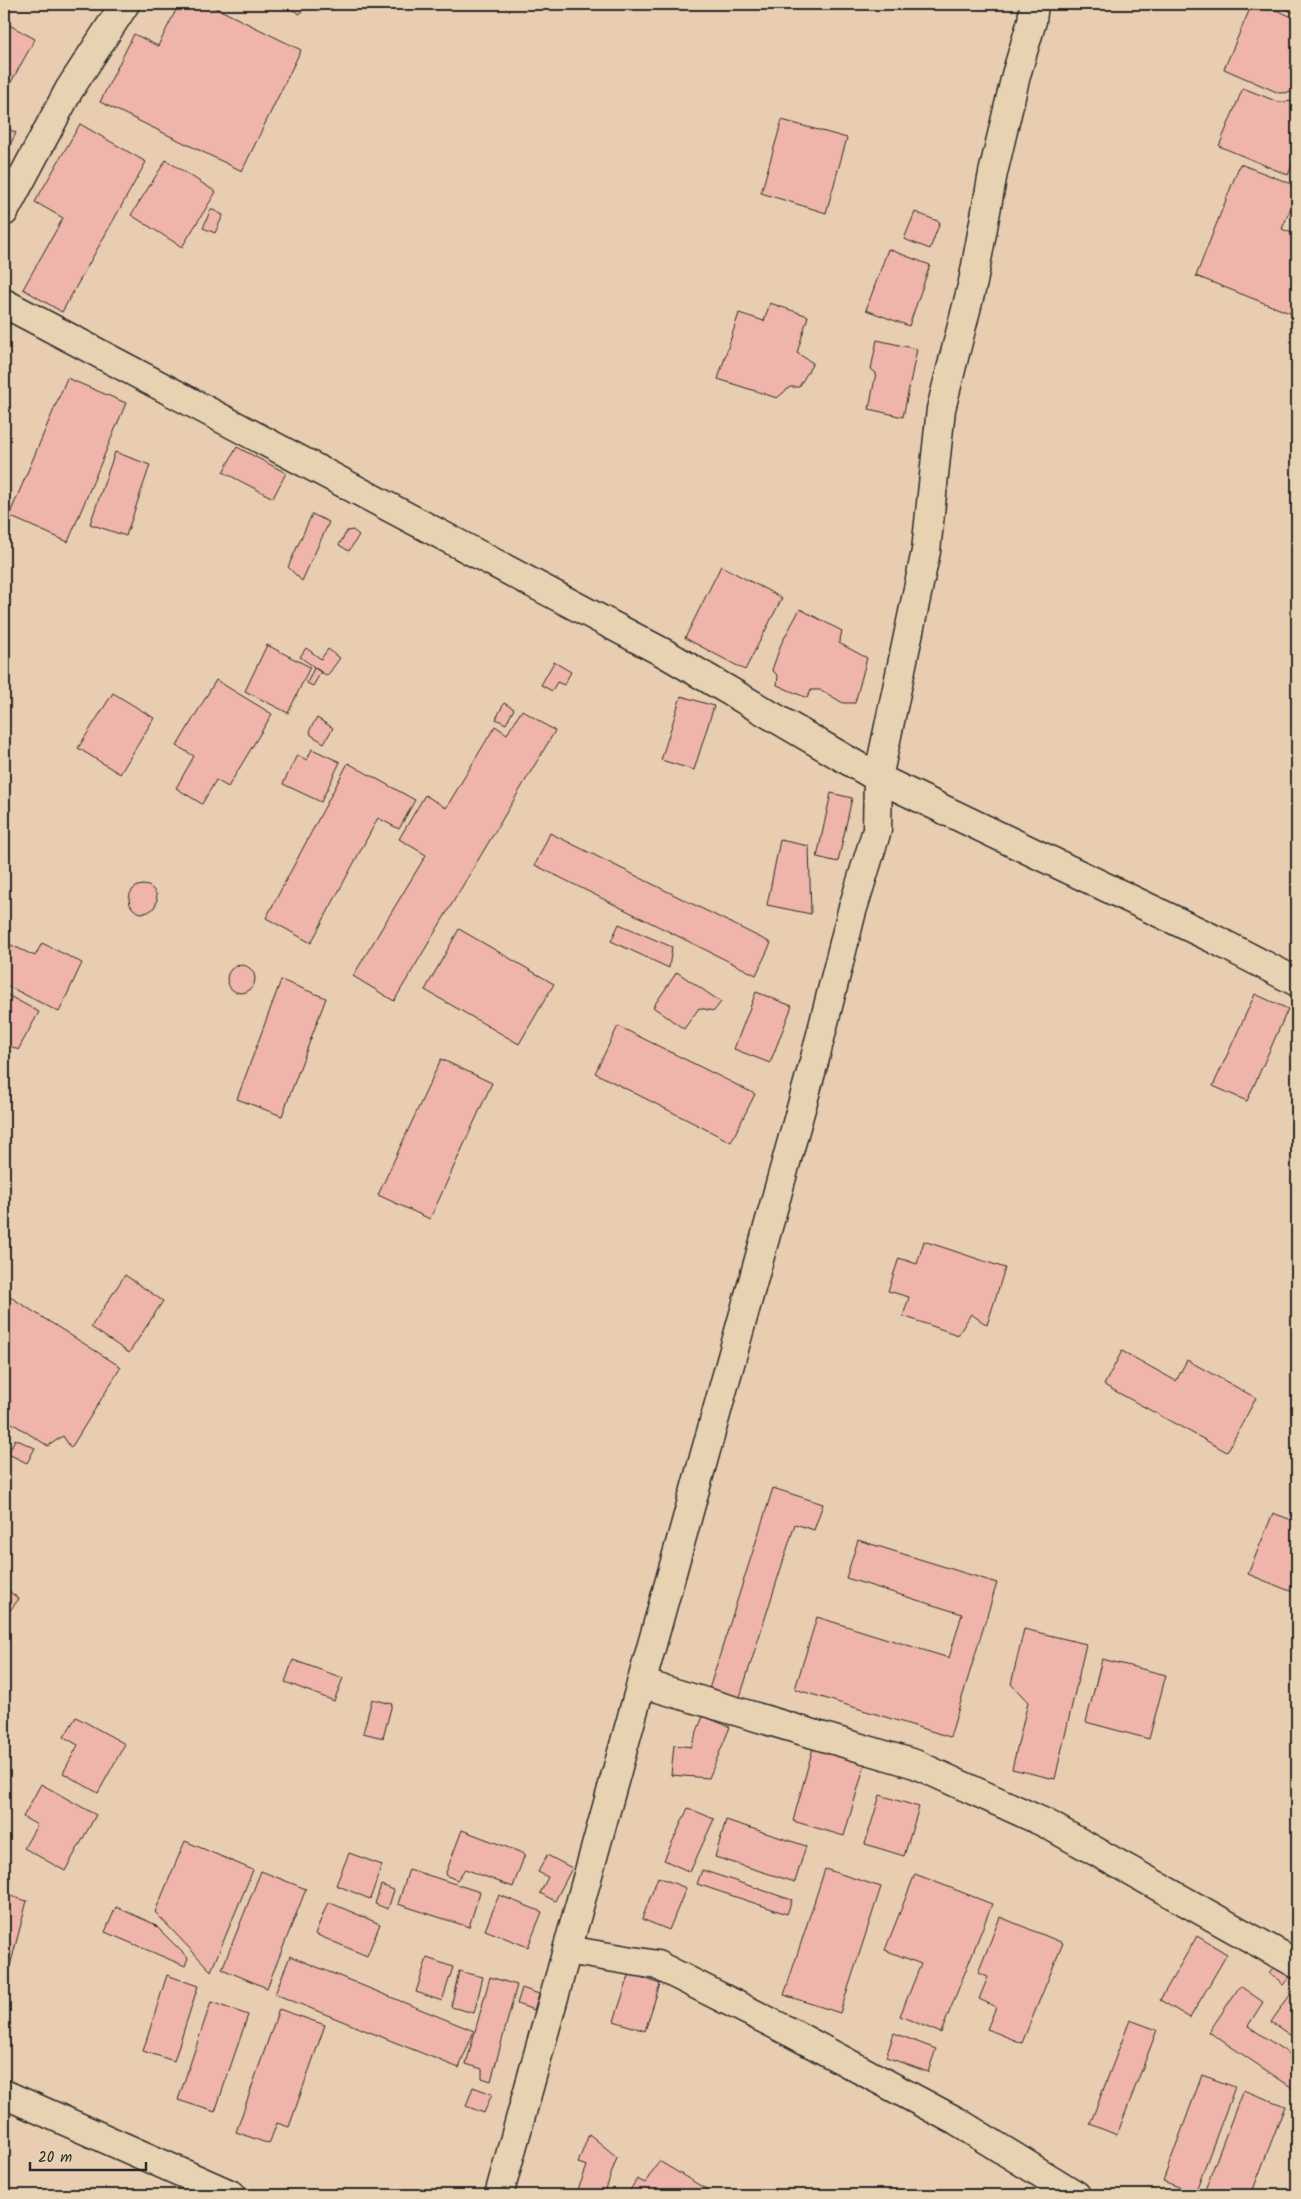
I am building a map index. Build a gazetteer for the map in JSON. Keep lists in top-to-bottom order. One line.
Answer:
{"scale_bar":"20 m"}
